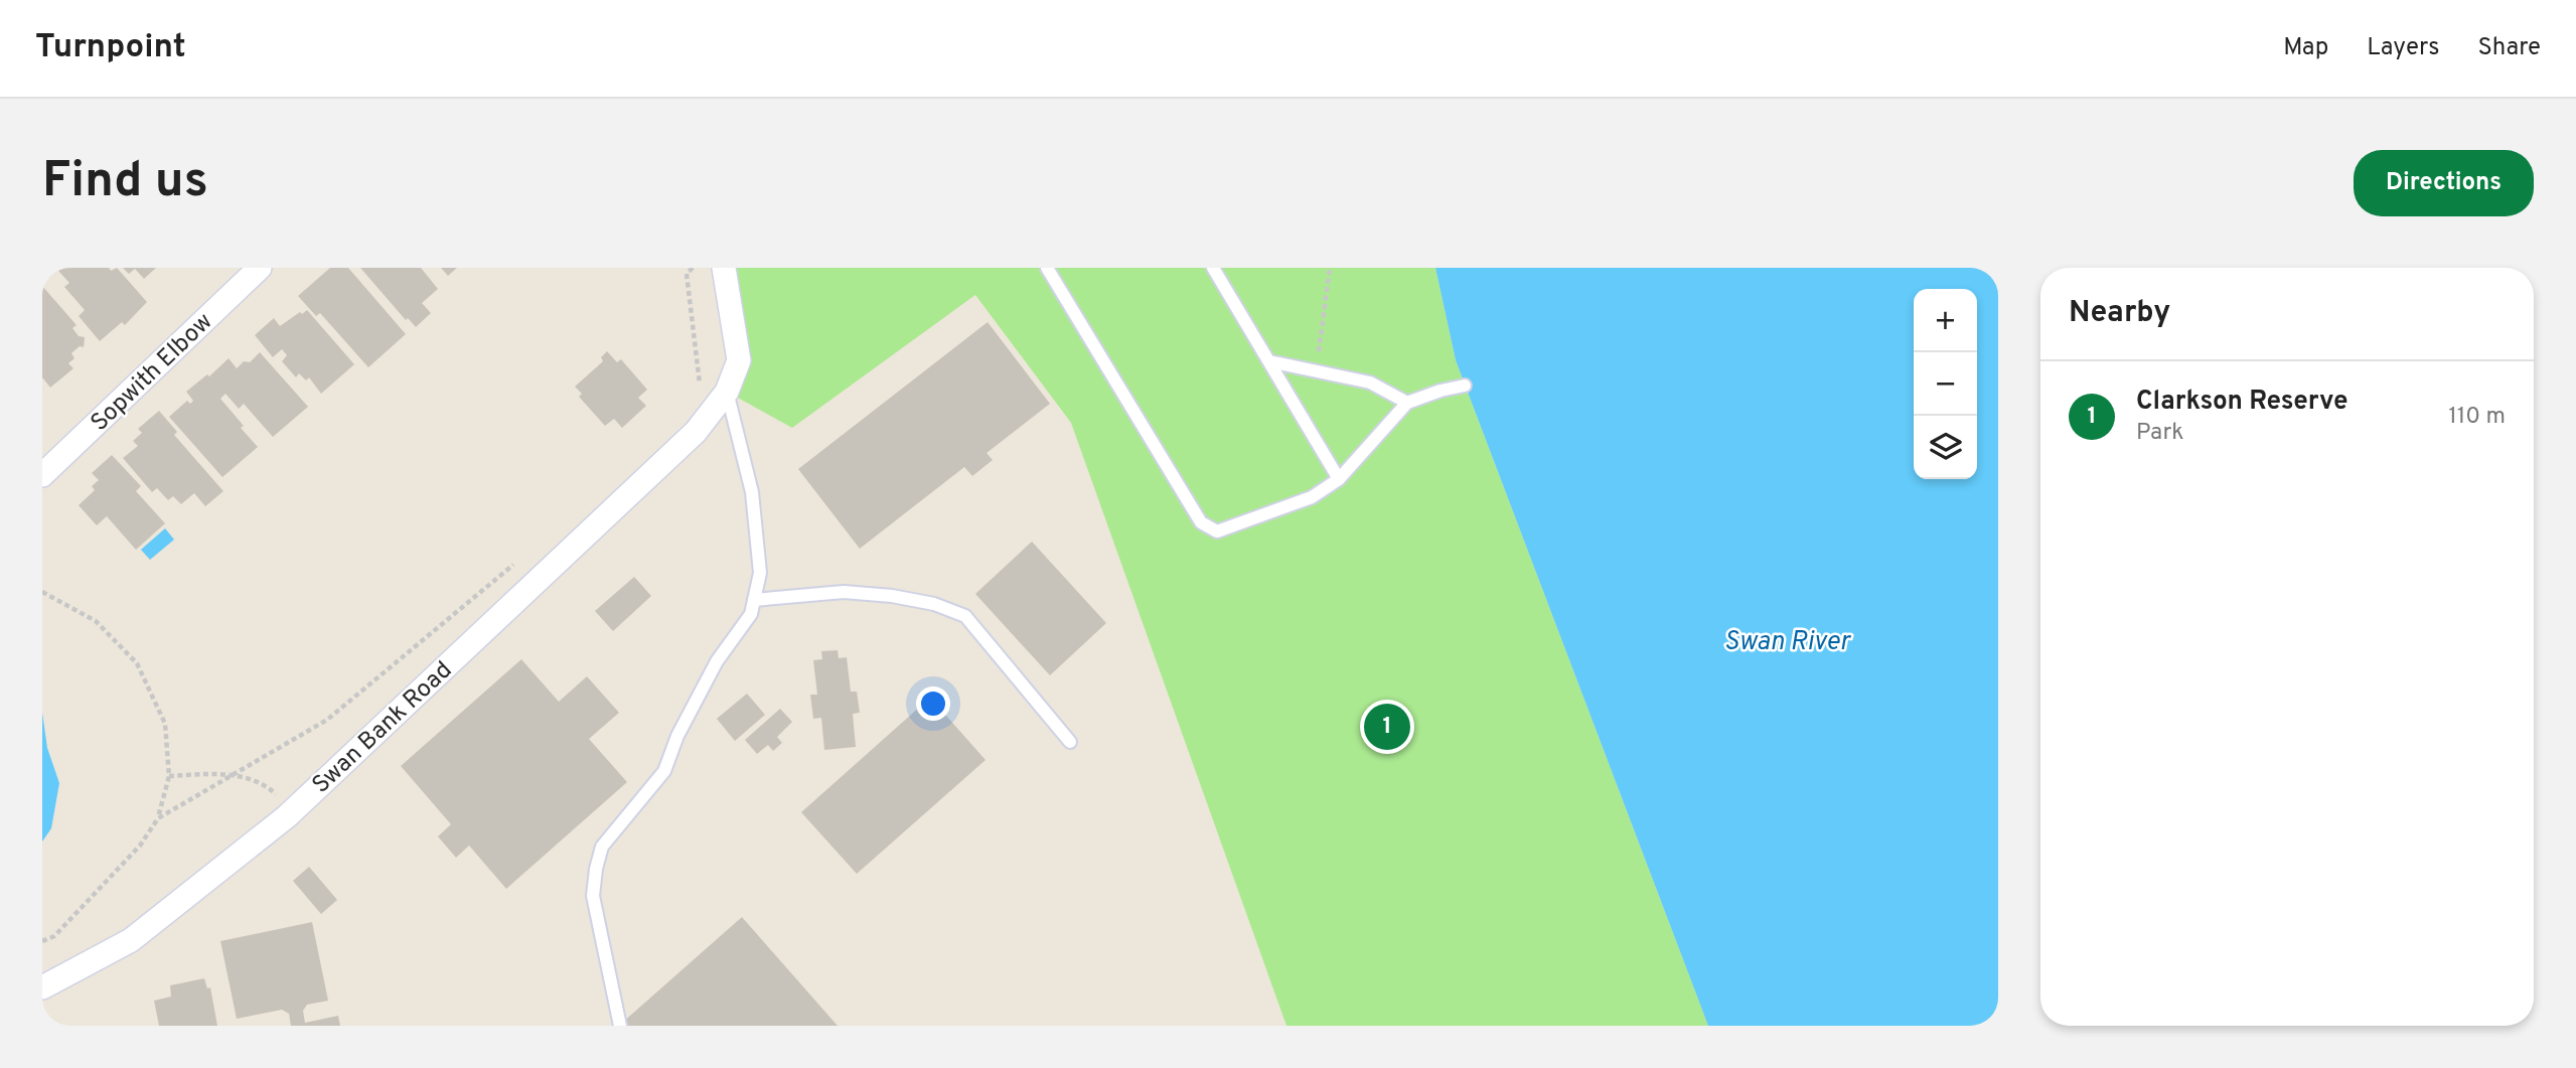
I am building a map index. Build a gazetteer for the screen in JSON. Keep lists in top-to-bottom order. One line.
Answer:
{"streets":{"street":["Sopwith Elbow","Swan Bank Road"]},"water":["Swan River"],"page":{"header":"Turnpoint","nav":["Map","Layers","Share"],"buttons":"Directions","title":"Find us","heading":"Nearby","map_buttons":["+","−"],"list":[{"mark":"1","name":"Clarkson Reserve","note":"Park","value":"110 m"}],"pins":"1"}}
